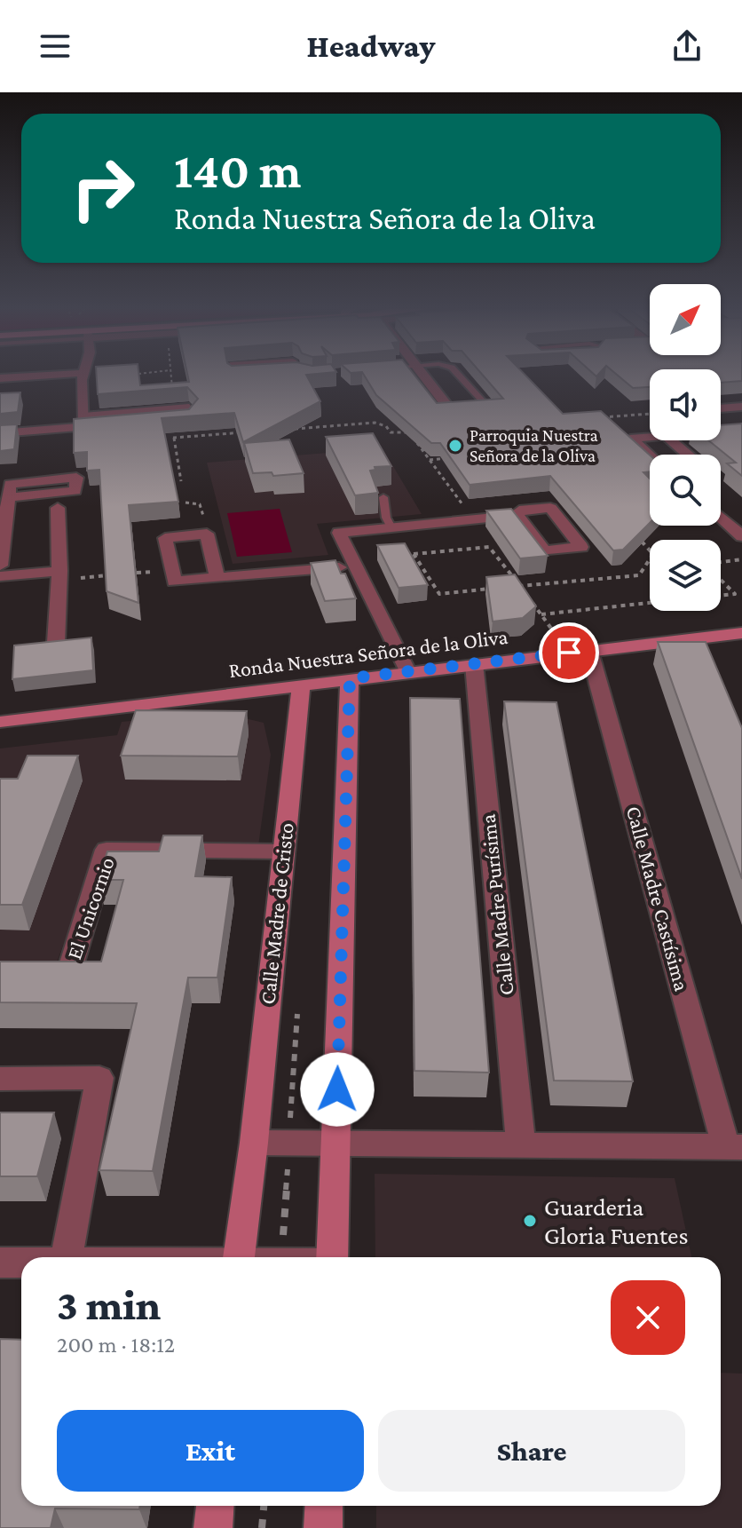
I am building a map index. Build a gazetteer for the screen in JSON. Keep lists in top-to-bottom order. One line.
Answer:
{"streets":{"street":["Ronda Nuestra Señora de la Oliva","Calle Madre Castísima","Calle Madre Purísima","El Unicornio","Calle Madre de Cristo"]},"crossings":[["Ronda Nuestra Señora de la Oliva","Calle Madre Castísima"],["Ronda Nuestra Señora de la Oliva","Calle Madre Purísima"],["Ronda Nuestra Señora de la Oliva","Calle Madre de Cristo"],["El Unicornio","Calle Madre de Cristo"]],"places":["Parroquia Nuestra Señora de la Oliva","Guarderia Gloria Fuentes"],"north":"top right","page":{"header":"Headway","turn":["140 m","Ronda Nuestra Señora de la Oliva"],"heading":["3 min","200 m · 18:12"],"buttons":["Exit","Share"]}}
